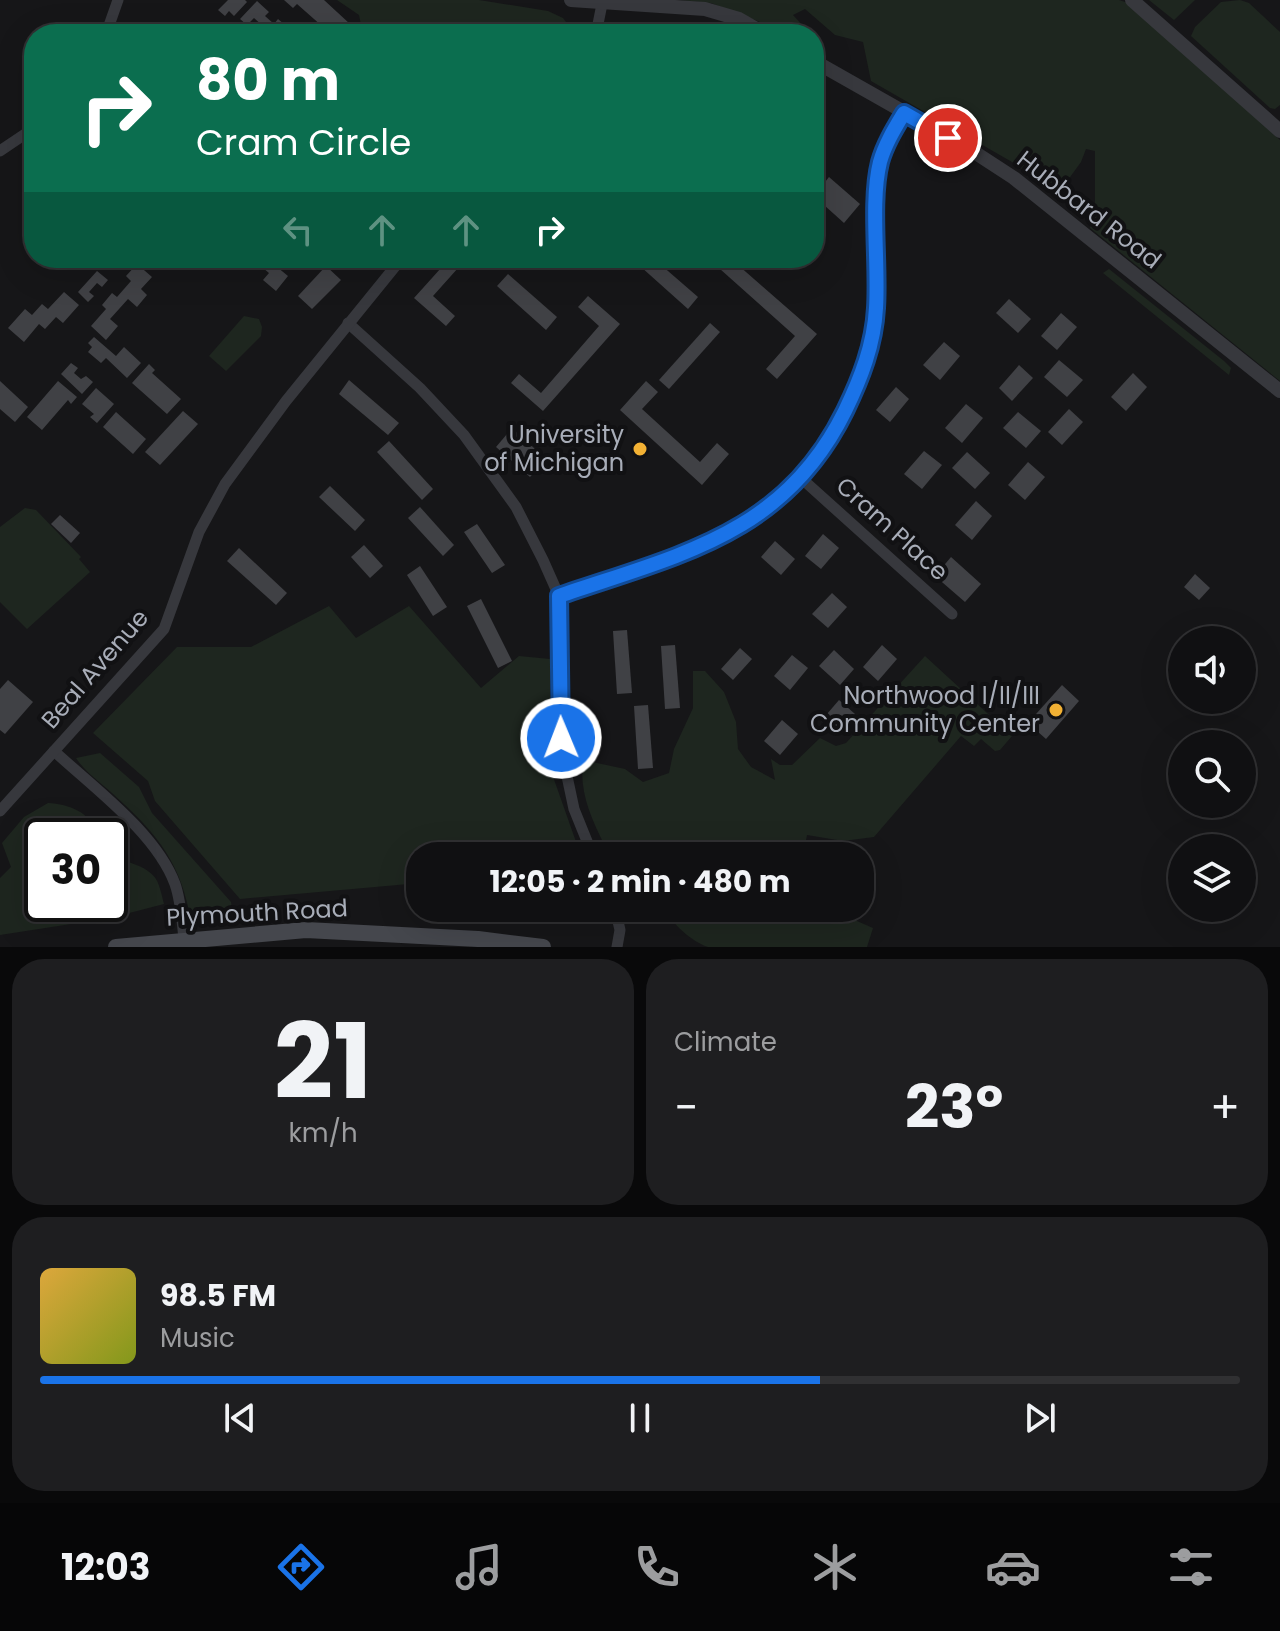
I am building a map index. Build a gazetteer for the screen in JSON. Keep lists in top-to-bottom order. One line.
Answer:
{"streets":{"main road":["Plymouth Road"],"street":["Hubbard Road","Cram Place","Beal Avenue"]},"crossings":[["Beal Avenue","Plymouth Road"]],"places":["University of Michigan","Northwood I/II/III Community Center"],"page":{"turn":["80 m","Cram Circle"],"limit":"30","trip":"12:05 · 2 min · 480 m","tile":[["21","km/h"],"Climate"],"heat":["−","23°","+"],"song":["98.5 FM","Music"],"tabs":"12:03"}}
